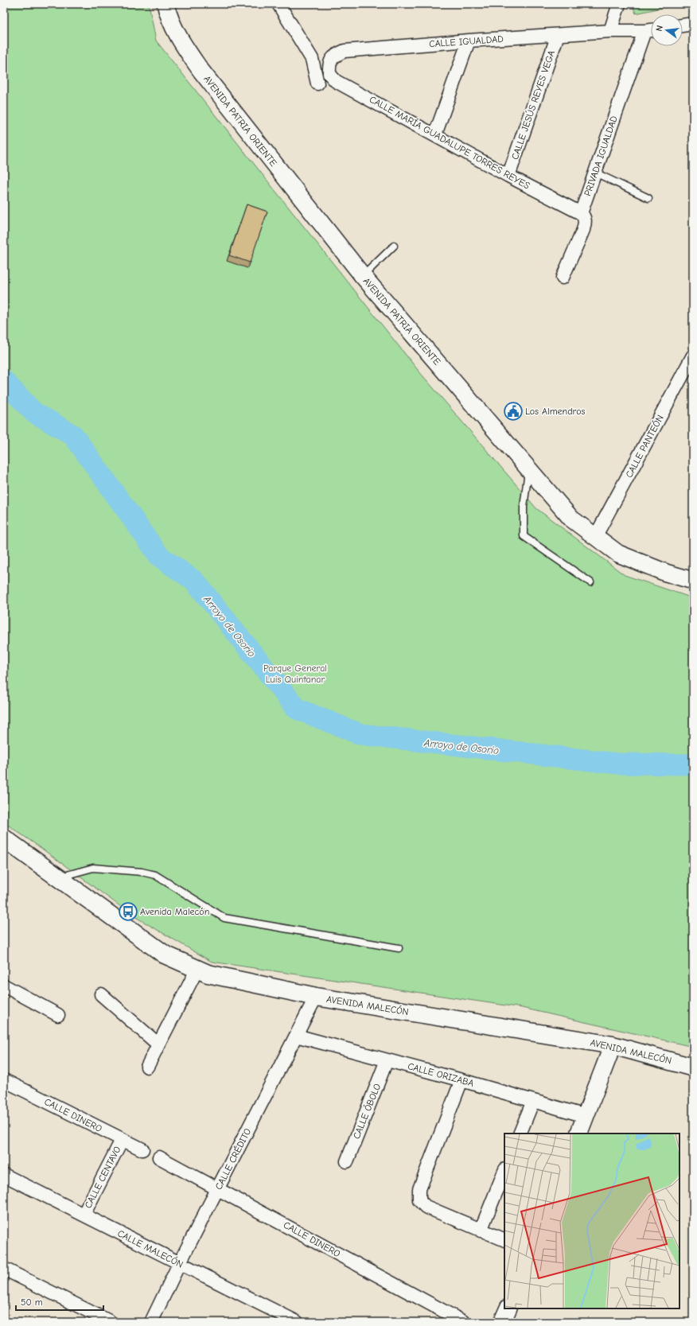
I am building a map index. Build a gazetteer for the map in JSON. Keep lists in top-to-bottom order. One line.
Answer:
{"streets":{"main road":["AVENIDA MALECÓN"],"street":["CALLE IGUALDAD","CALLE JESÚS REYES VEGA","AVENIDA PATRIA ORIENTE","CALLE MARÍA GUADALUPE TORRES REYES","PRIVADA IGUALDAD","CALLE PANTEÓN","CALLE ORIZABA","CALLE ÓBOLO","CALLE DINERO","CALLE CRÉDITO","CALLE CENTAVO","CALLE MALECÓN"]},"crossings":[["CALLE IGUALDAD","CALLE JESÚS REYES VEGA"],["CALLE IGUALDAD","CALLE MARÍA GUADALUPE TORRES REYES"],["CALLE IGUALDAD","PRIVADA IGUALDAD"],["CALLE JESÚS REYES VEGA","CALLE MARÍA GUADALUPE TORRES REYES"],["AVENIDA PATRIA ORIENTE","CALLE PANTEÓN"],["CALLE MARÍA GUADALUPE TORRES REYES","PRIVADA IGUALDAD"],["AVENIDA MALECÓN","CALLE CRÉDITO"],["CALLE ORIZABA","CALLE ÓBOLO"],["CALLE ORIZABA","CALLE CRÉDITO"],["CALLE DINERO","CALLE CRÉDITO"],["CALLE DINERO","CALLE CENTAVO"],["CALLE CRÉDITO","CALLE MALECÓN"],["CALLE CENTAVO","CALLE MALECÓN"]],"water":["Arroyo de Osorio"],"parks":["Parque General Luis Quintanar"],"places":{"public building":["Los Almendros"],"bus stop":["Avenida Malecón"]},"scale_bar":"50 m","north":"left"}
